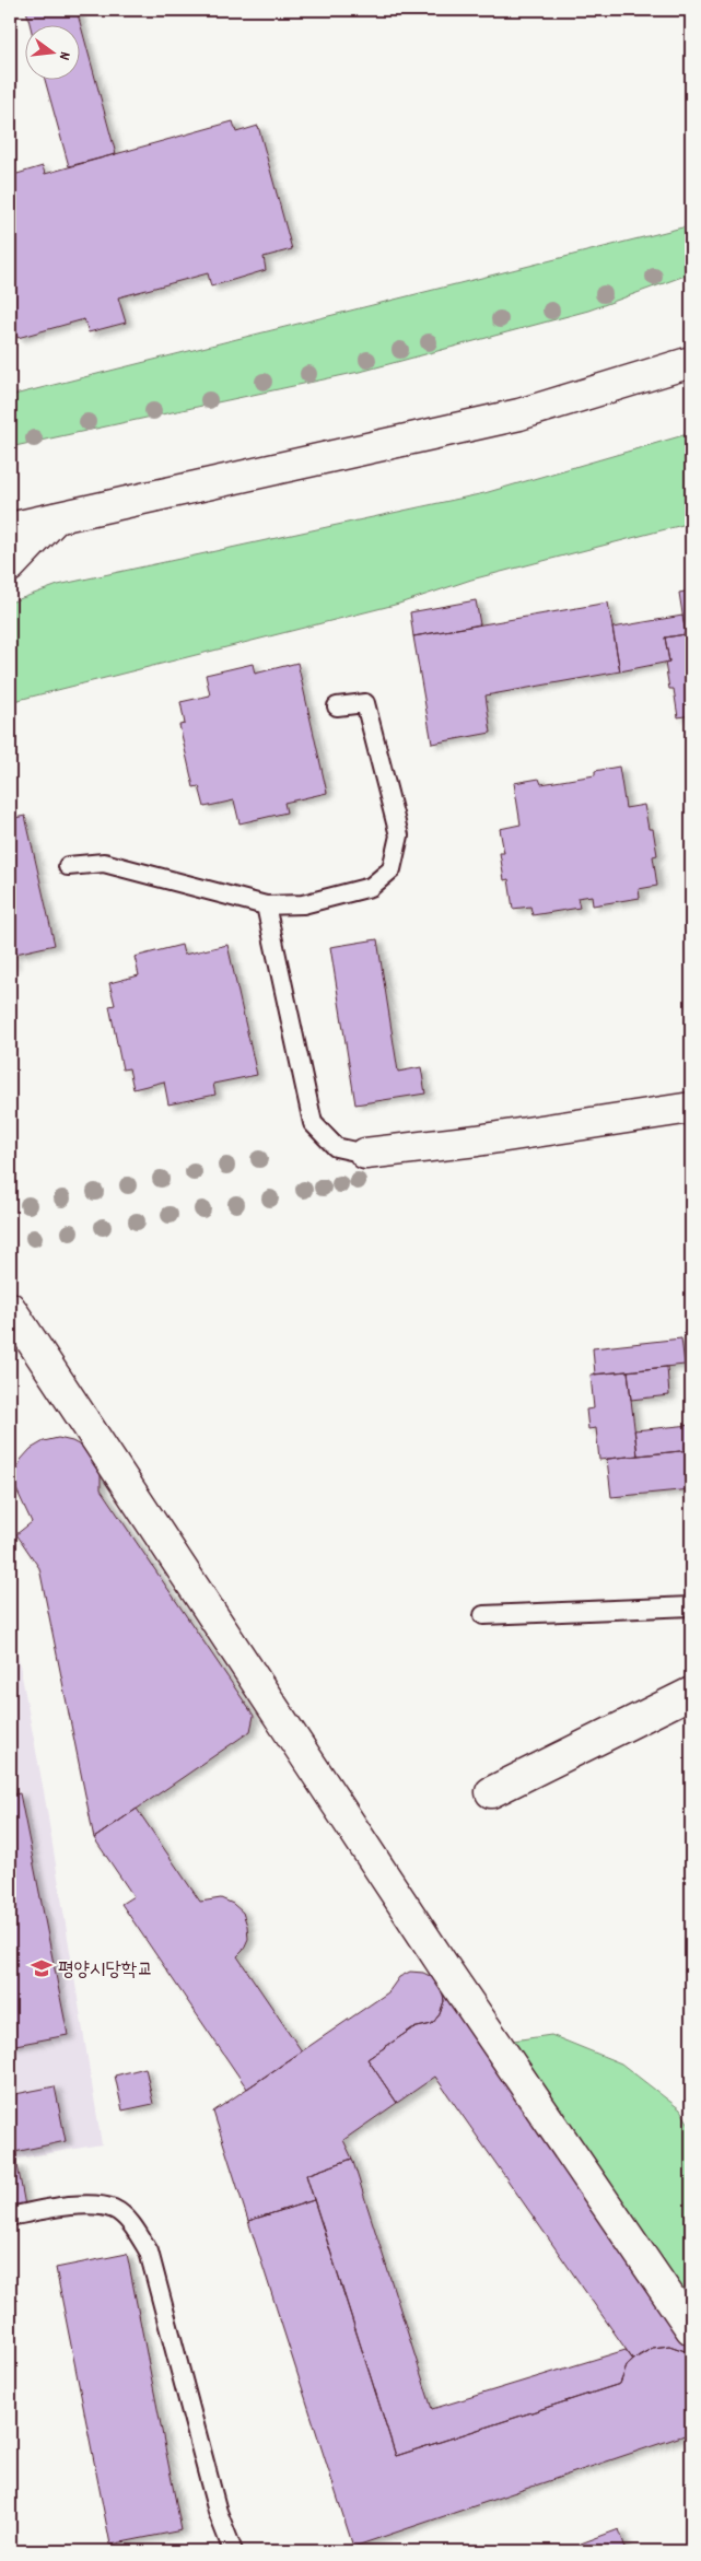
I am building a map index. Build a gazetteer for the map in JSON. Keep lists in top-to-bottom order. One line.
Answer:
{"places":{"school or university":["평양시당학교"]},"north":"right"}
